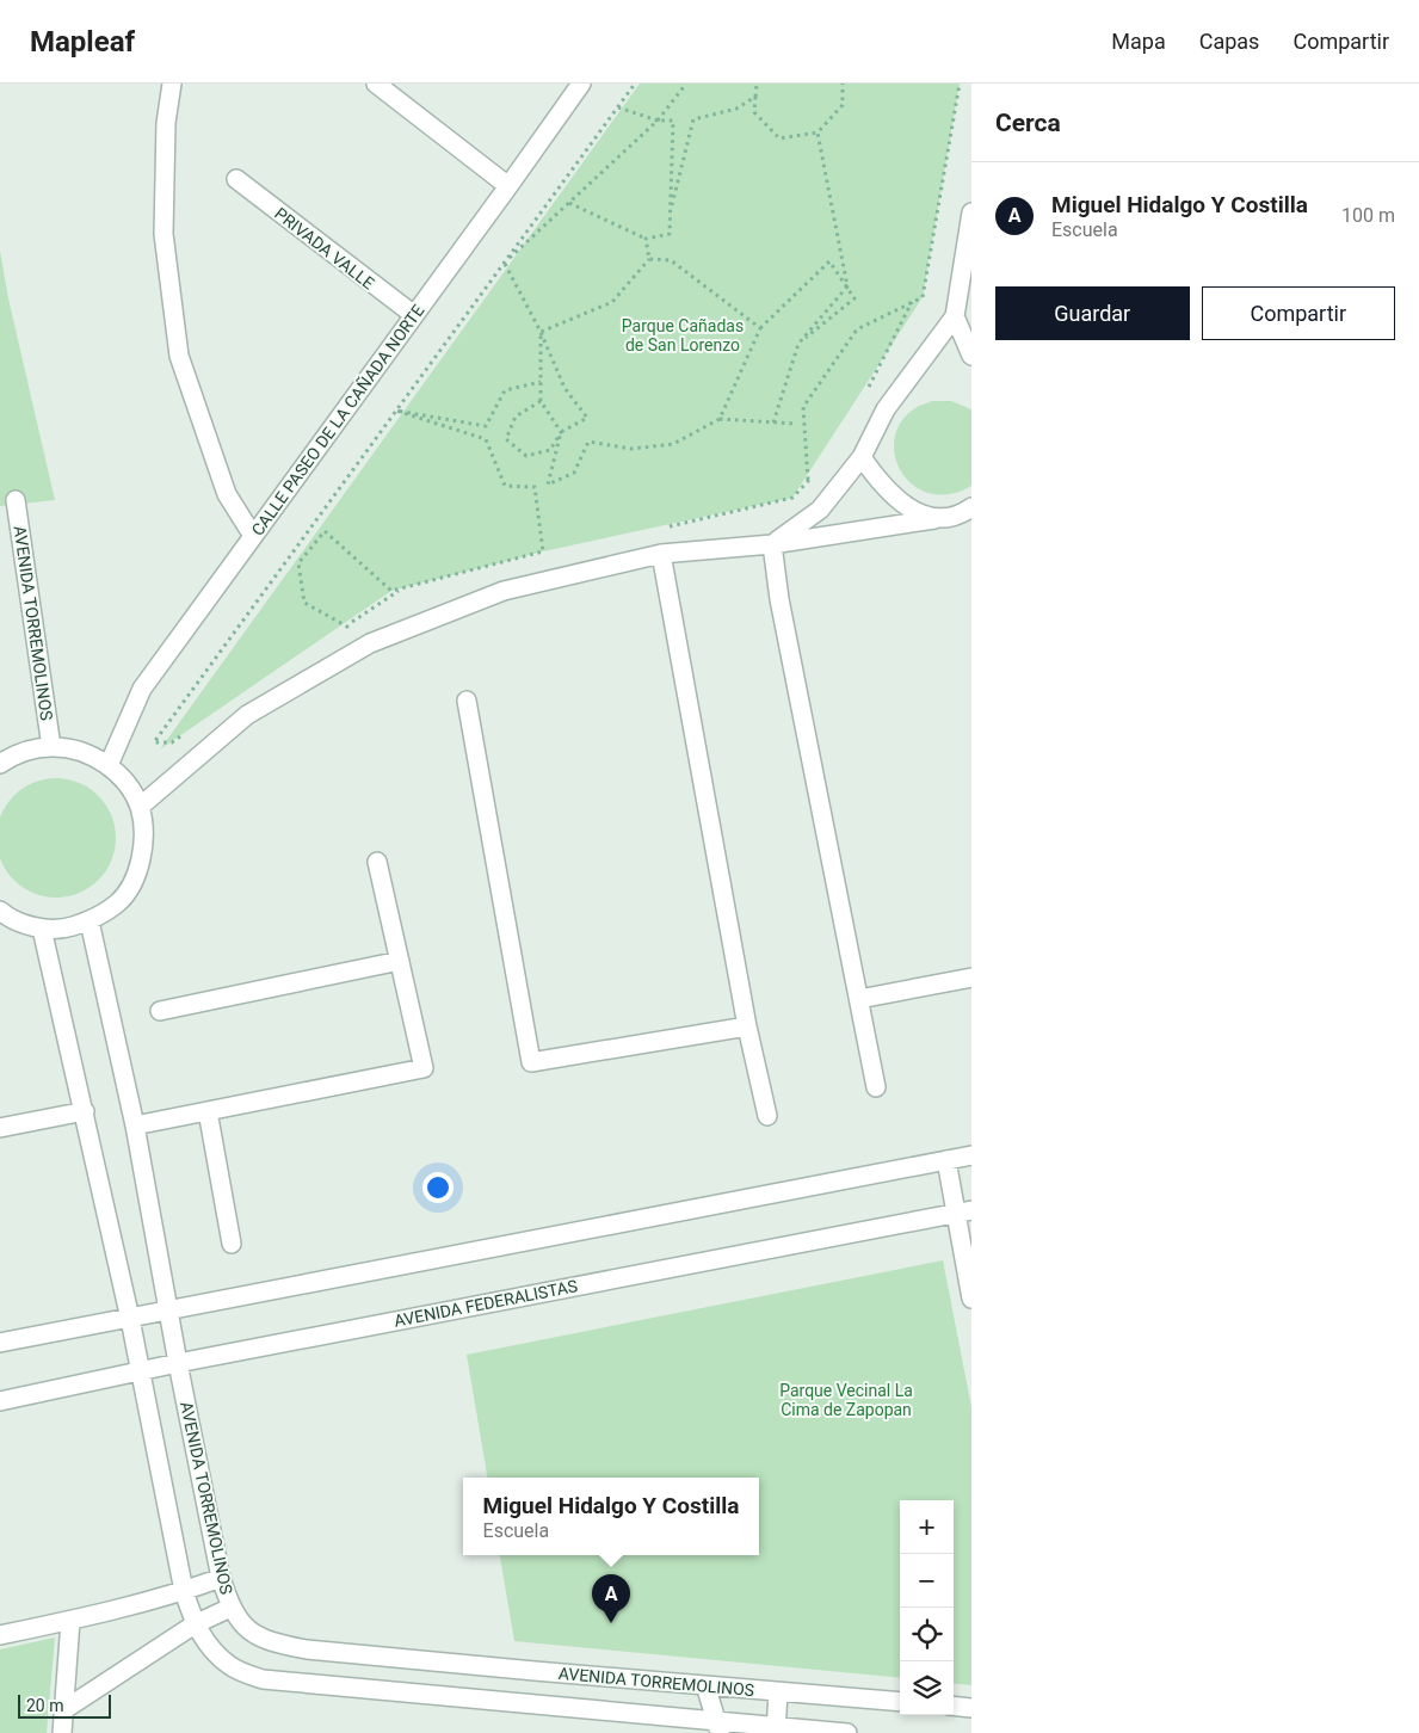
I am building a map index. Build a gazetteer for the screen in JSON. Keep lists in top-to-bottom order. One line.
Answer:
{"streets":{"street":["PRIVADA VALLE","CALLE PASEO DE LA CAÑADA NORTE","AVENIDA TORREMOLINOS","AVENIDA FEDERALISTAS"]},"crossings":[["PRIVADA VALLE","CALLE PASEO DE LA CAÑADA NORTE"],["AVENIDA TORREMOLINOS","AVENIDA FEDERALISTAS"]],"parks":["Parque Cañadas de San Lorenzo","Parque Vecinal La Cima de Zapopan"],"scale_bar":"20 m","page":{"header":"Mapleaf","nav":["Mapa","Capas","Compartir"],"heading":"Cerca","list":[{"mark":"A","name":"Miguel Hidalgo Y Costilla","note":"Escuela","value":"100 m"}],"buttons":["Guardar","Compartir"],"popup":["Miguel Hidalgo Y Costilla","Escuela"],"map_buttons":["+","−"],"pins":"A","scale":"20 m"}}
